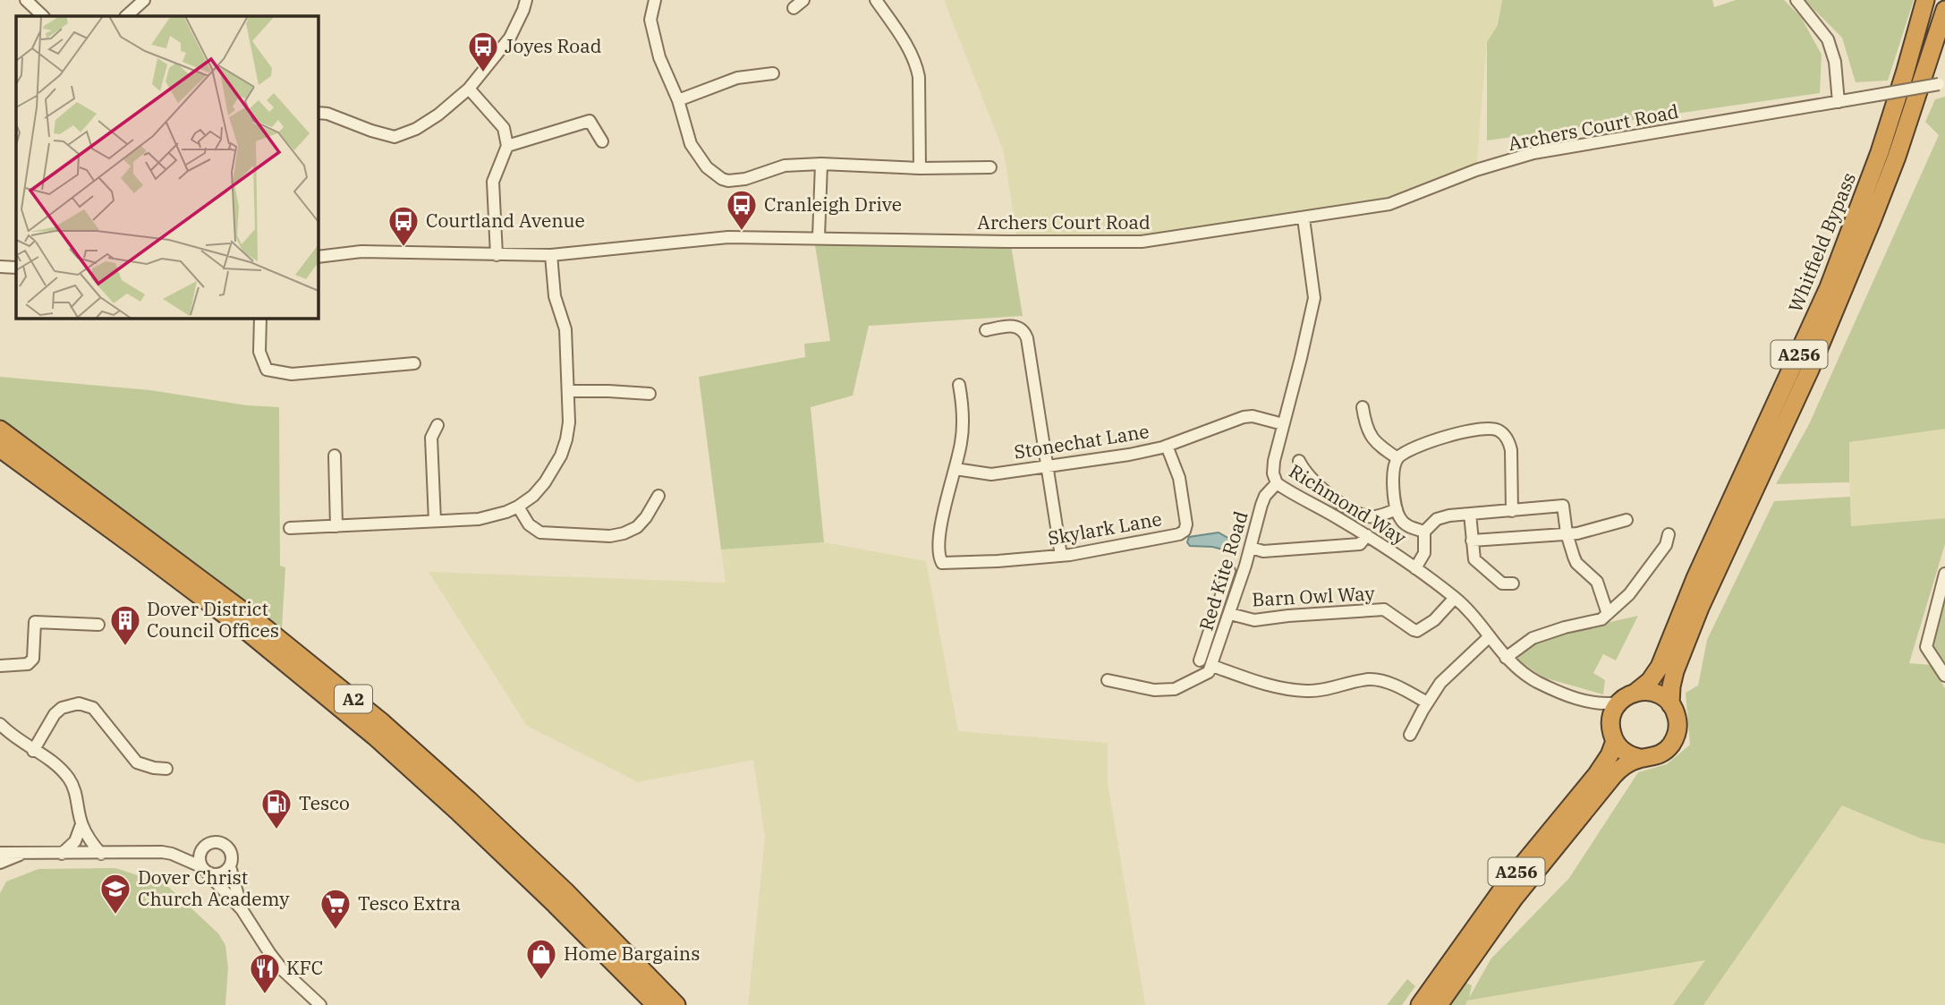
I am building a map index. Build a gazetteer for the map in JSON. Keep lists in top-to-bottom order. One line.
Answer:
{"streets":{"highway":["Whitfield Bypass","A256","A2"],"street":["Archers Court Road","Stonechat Lane","Richmond Way","Skylark Lane","Red Kite Road","Barn Owl Way"]},"crossings":[["Archers Court Road","Richmond Way"],["Whitfield Bypass","A256"],["Whitfield Bypass","Richmond Way"],["A256","Richmond Way"],["Stonechat Lane","Richmond Way"],["Stonechat Lane","Skylark Lane"],["Richmond Way","Red Kite Road"],["Richmond Way","Barn Owl Way"],["Red Kite Road","Barn Owl Way"]],"places":{"bus stop":["Joyes Road","Cranleigh Drive","Courtland Avenue"],"building":["Dover District Council Offices"],"fuel station":["Tesco"],"school or university":["Dover Christ Church Academy"],"supermarket":["Tesco Extra"],"shop":["Home Bargains"],"restaurant":["KFC"]}}
